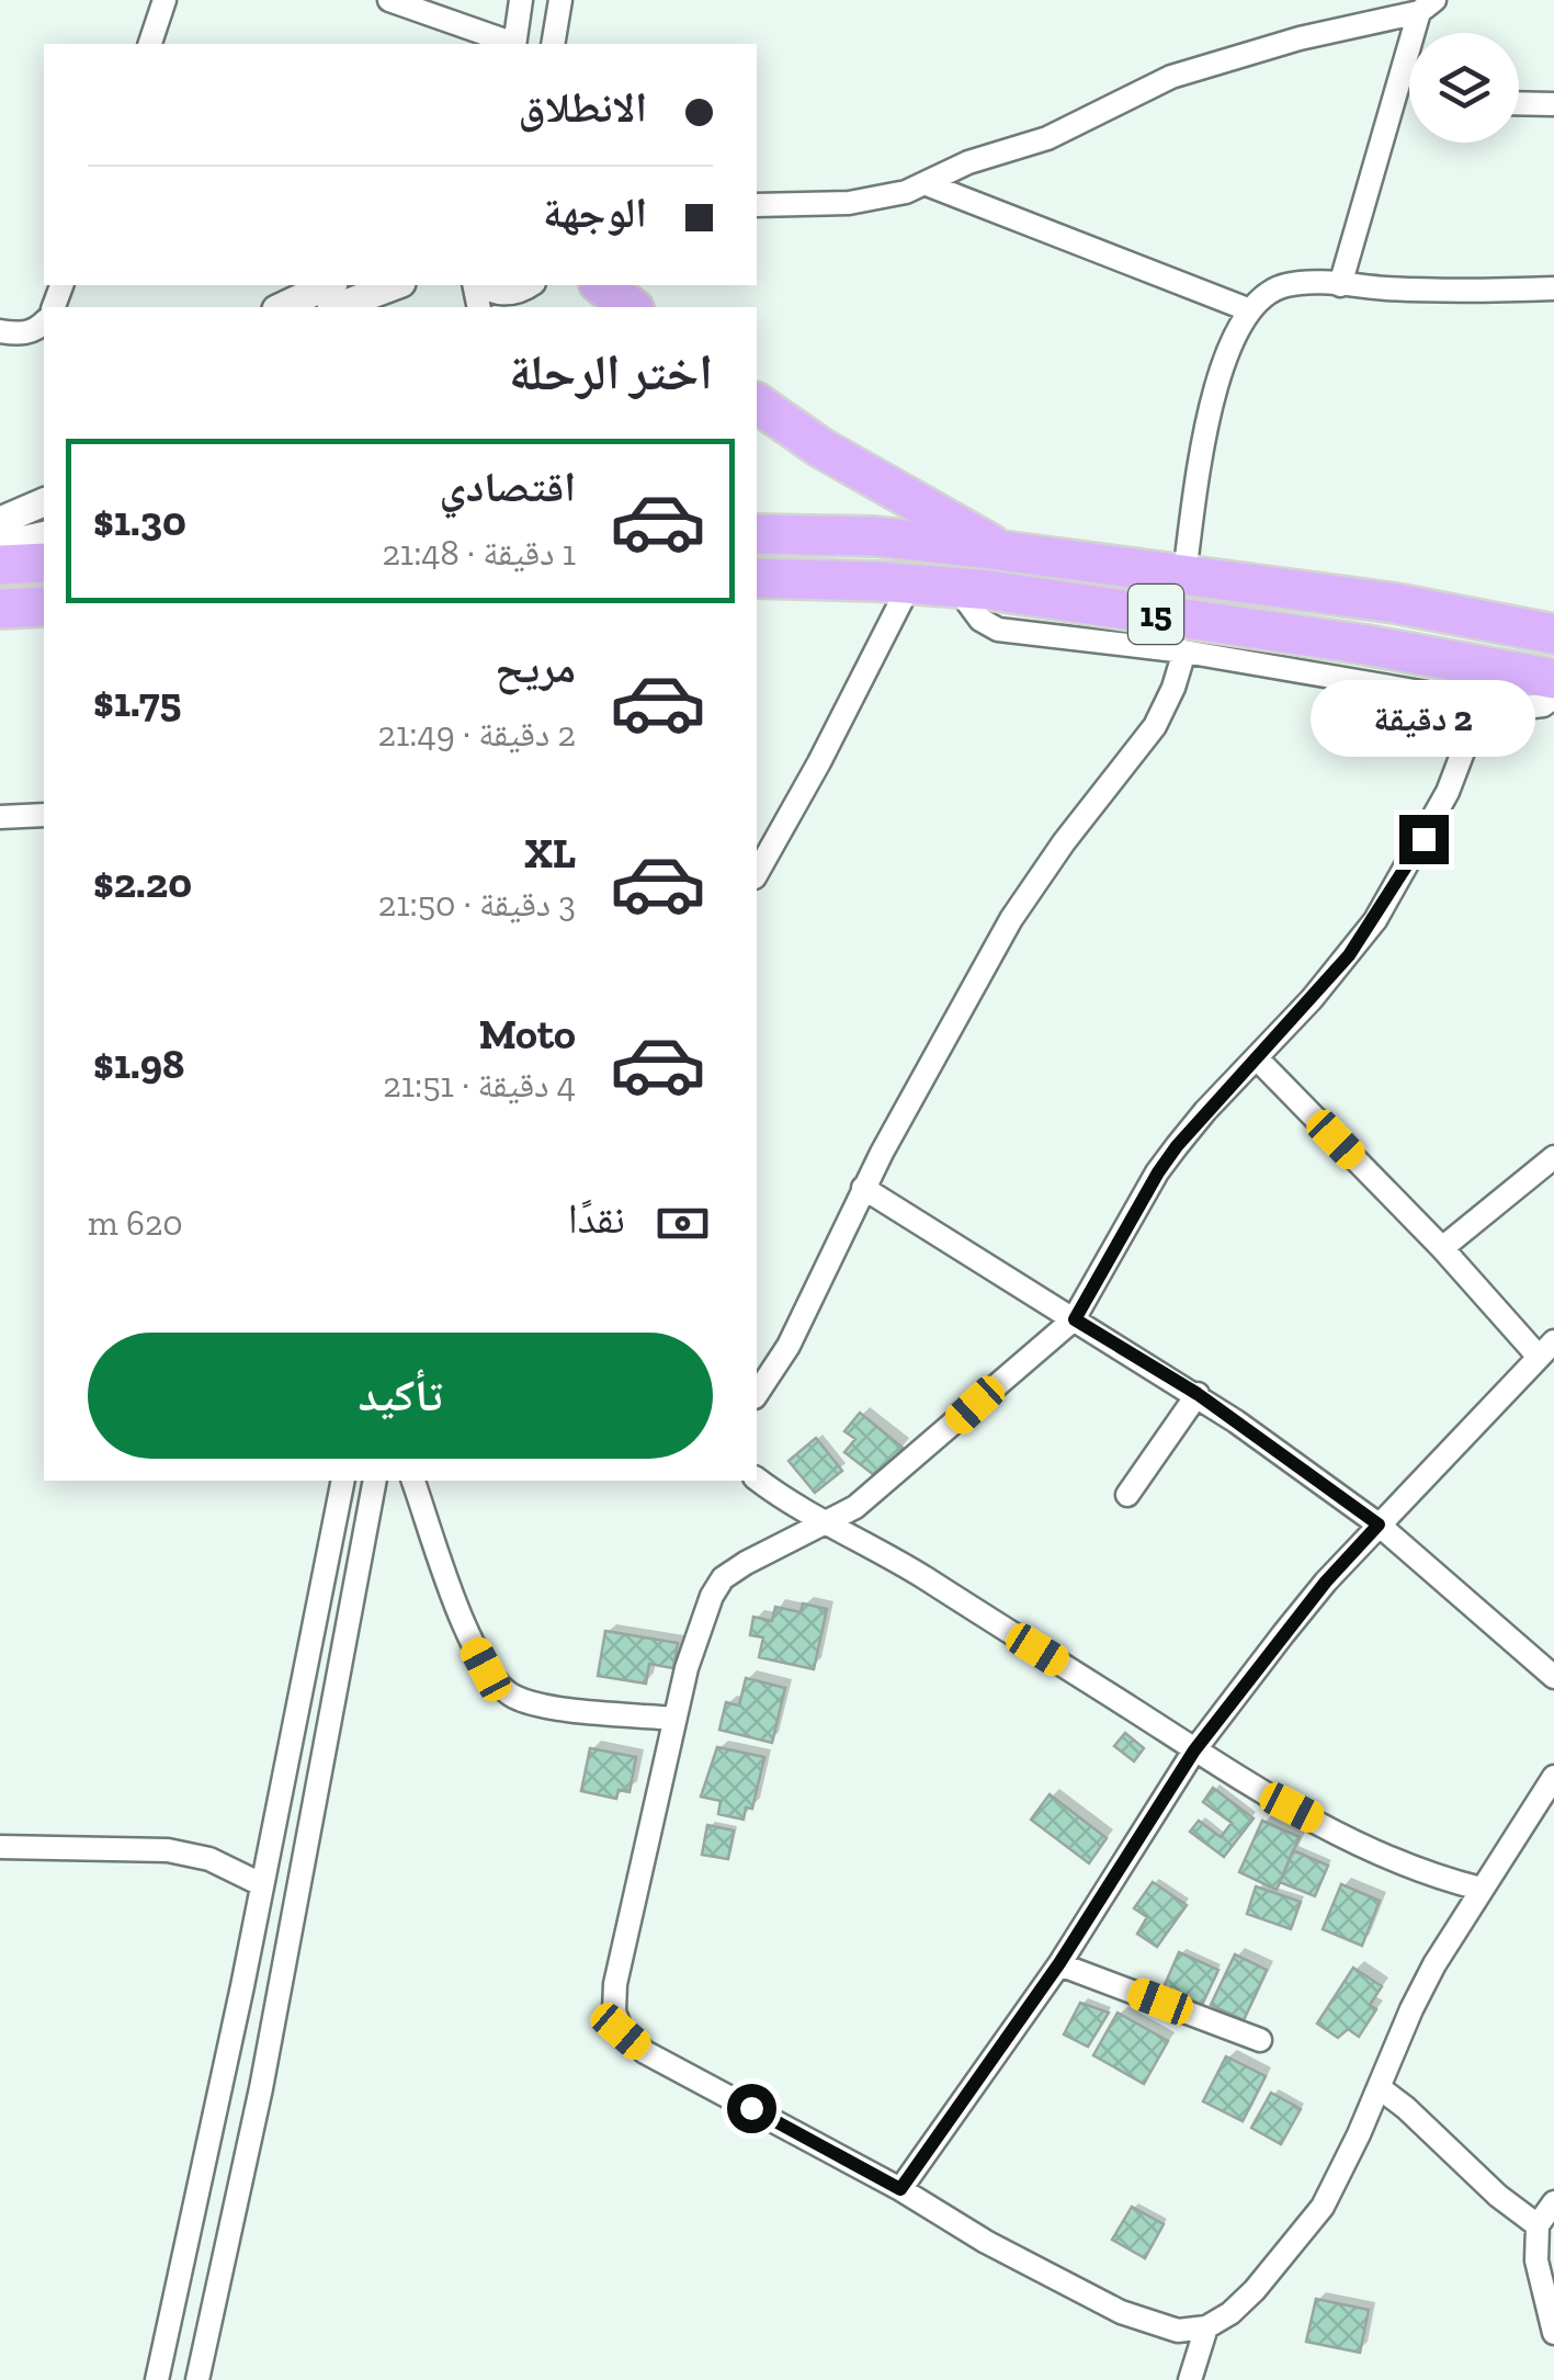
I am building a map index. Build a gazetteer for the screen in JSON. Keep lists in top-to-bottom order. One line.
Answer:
{"streets":{"highway":["15"]},"page":{"banner":["الانطلاق","الوجهة"],"heading":"اختر الرحلة","list":[{"name":"اقتصادي","note":"1 دقيقة · 21:48","value":"$1.30"},{"name":"مريح","note":"2 دقيقة · 21:49","value":"$1.75"},{"name":"XL","note":"3 دقيقة · 21:50","value":"$2.20"},{"name":"Moto","note":"4 دقيقة · 21:51","value":"$1.98"}],"bubble":"2 دقيقة","pay":["نقدًا","620 m"],"buttons":"تأكيد"}}
